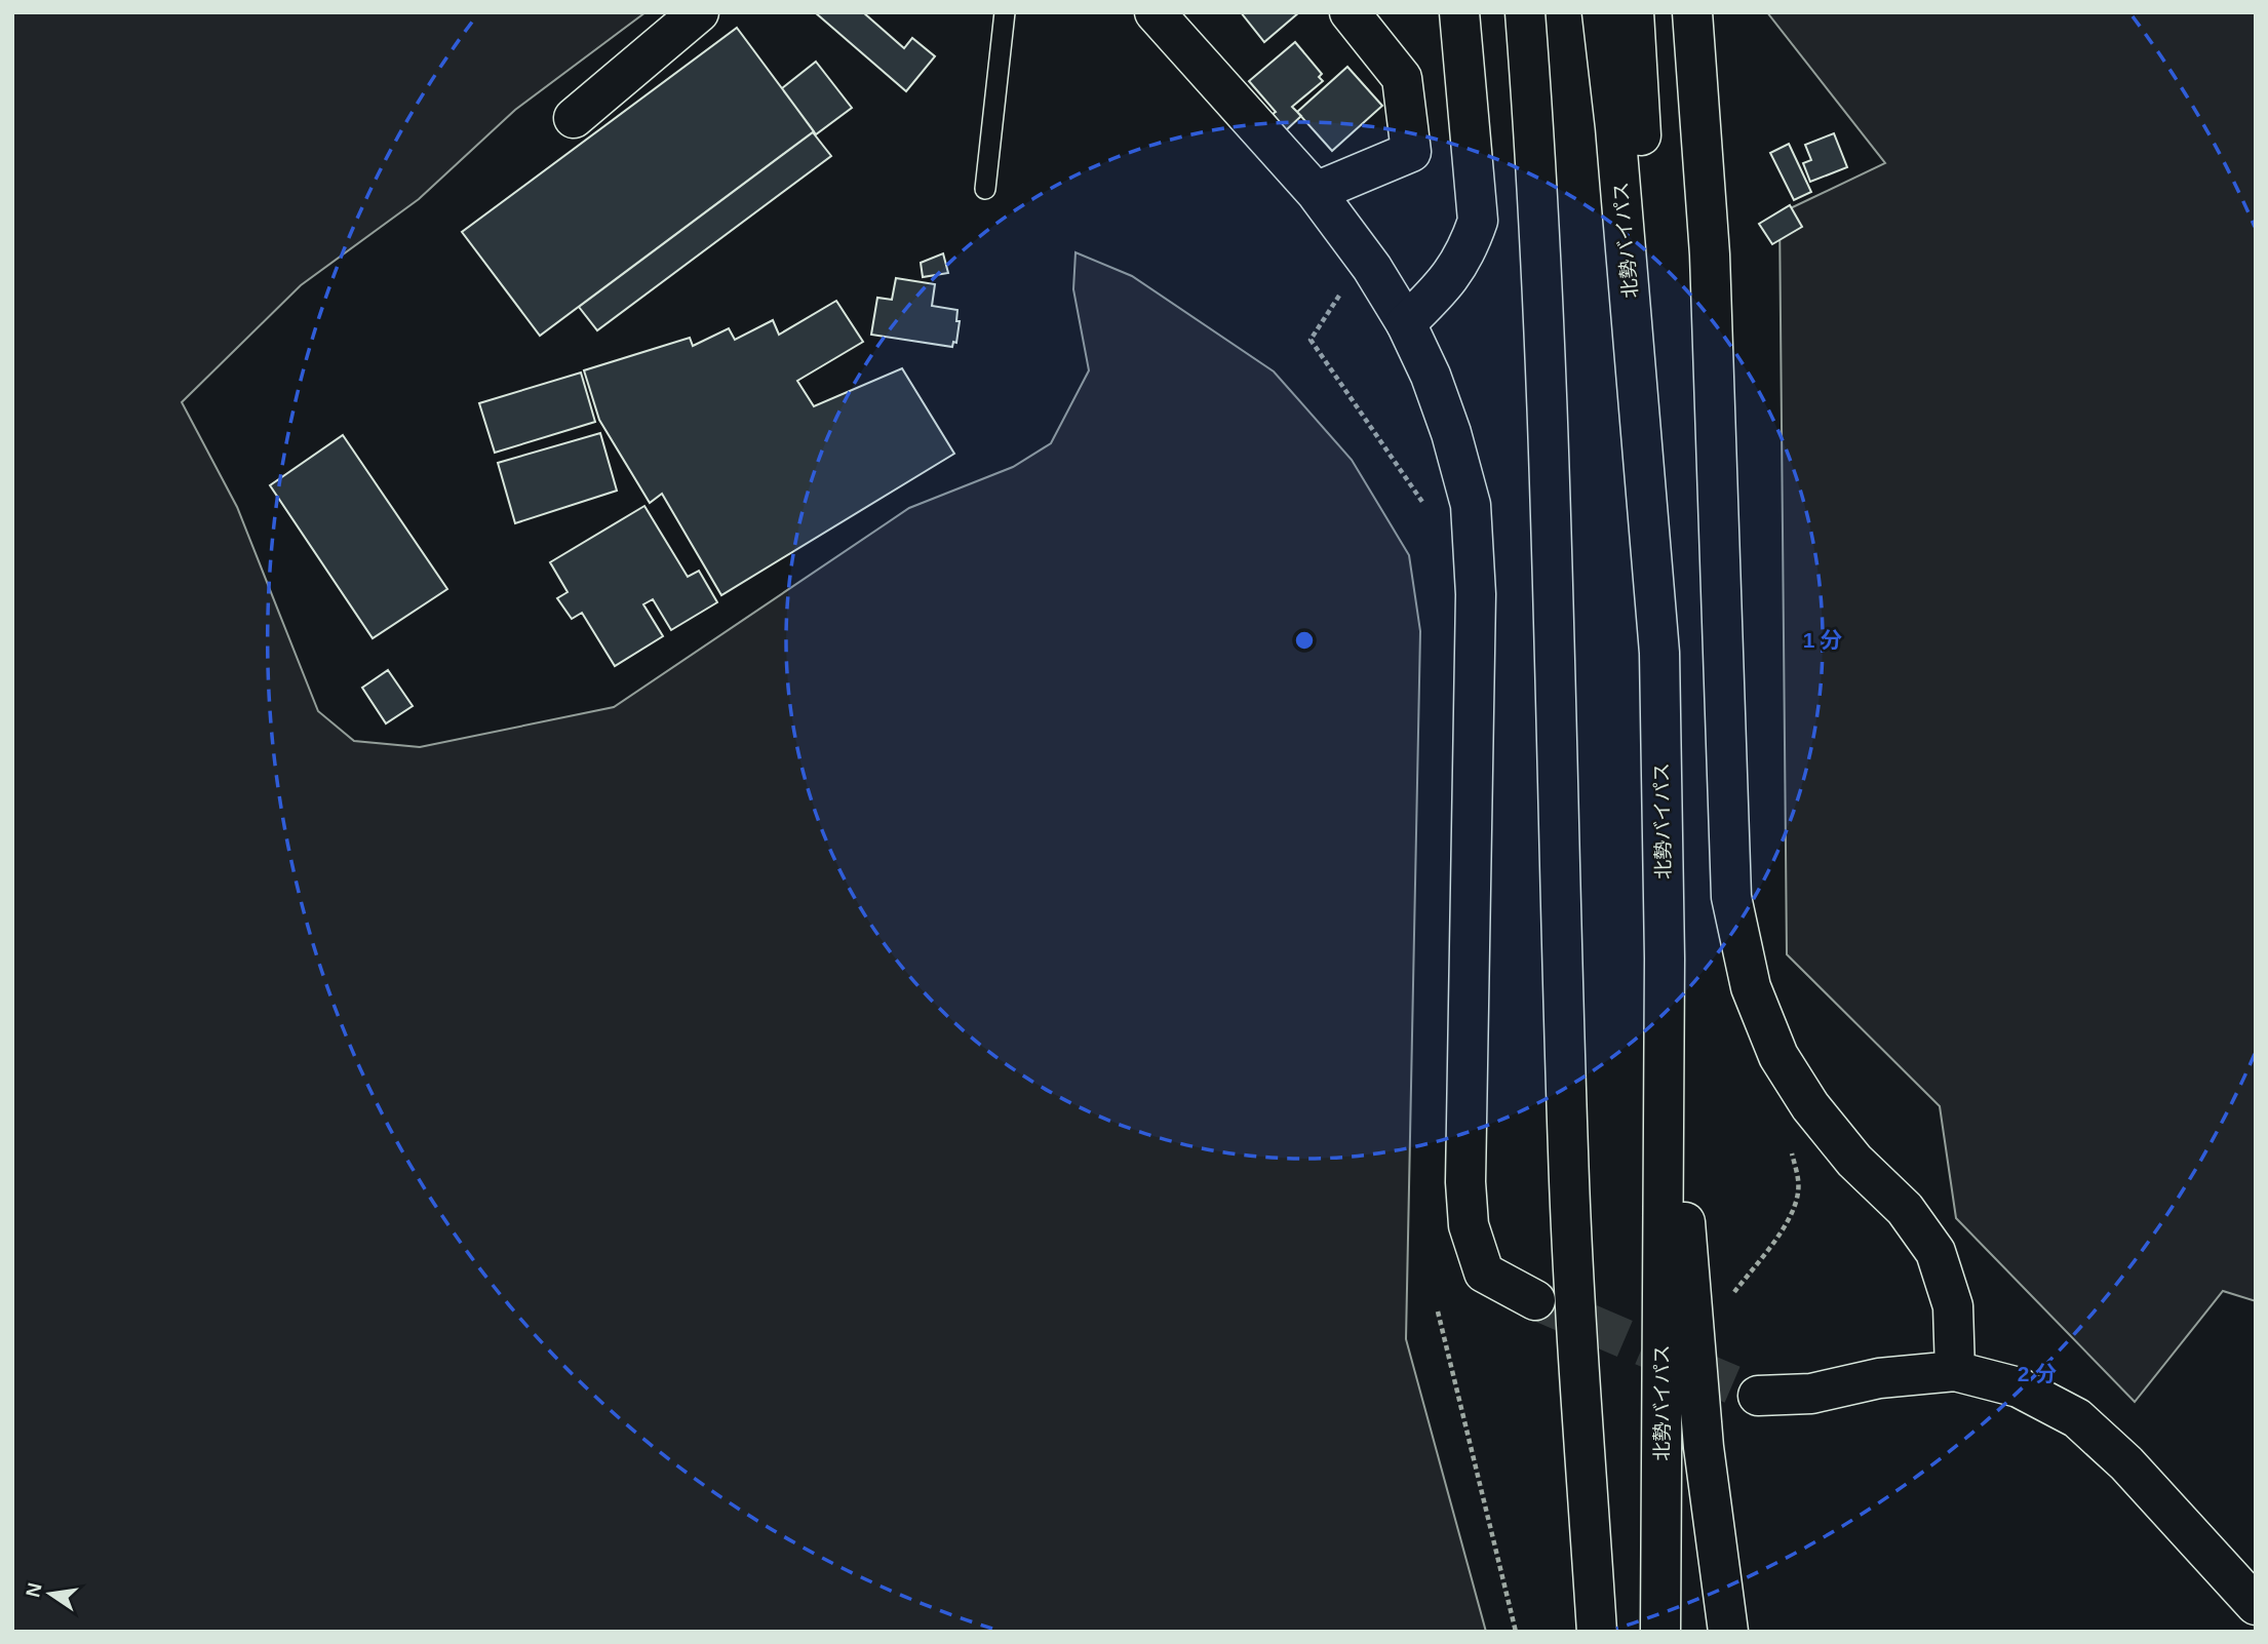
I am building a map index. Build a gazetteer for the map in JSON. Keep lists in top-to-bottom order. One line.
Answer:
{"streets":{"main road":["北勢バイパス"]},"north":"left","rings":["1 分","2 分"]}
